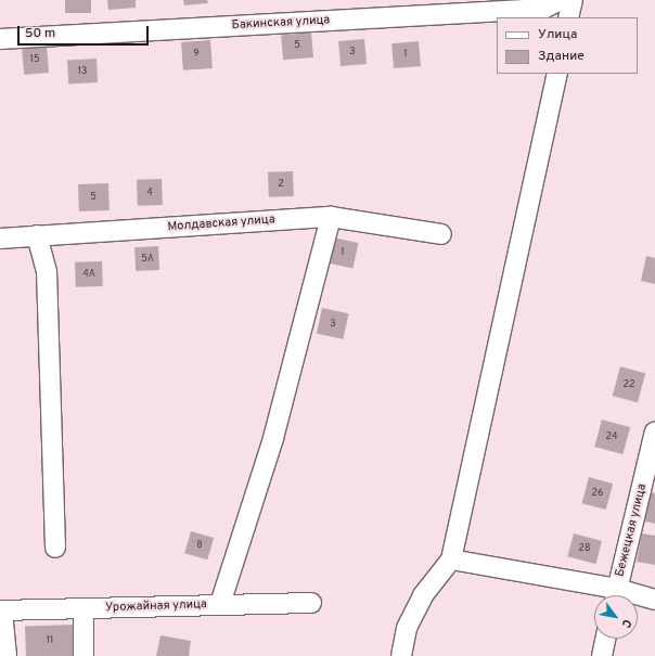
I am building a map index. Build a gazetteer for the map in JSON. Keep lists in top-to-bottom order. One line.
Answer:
{"streets":{"street":["Бакинская улица","Молдавская улица","Бежецкая улица","Урожайная улица"]},"house_numbers":["5","3","9","1","15","13","2","4","5","1","5А","4А","3","22","24","26","8","28","11"],"legend":["Улица","Здание"],"scale_bar":"50 m","north":"bottom right"}
